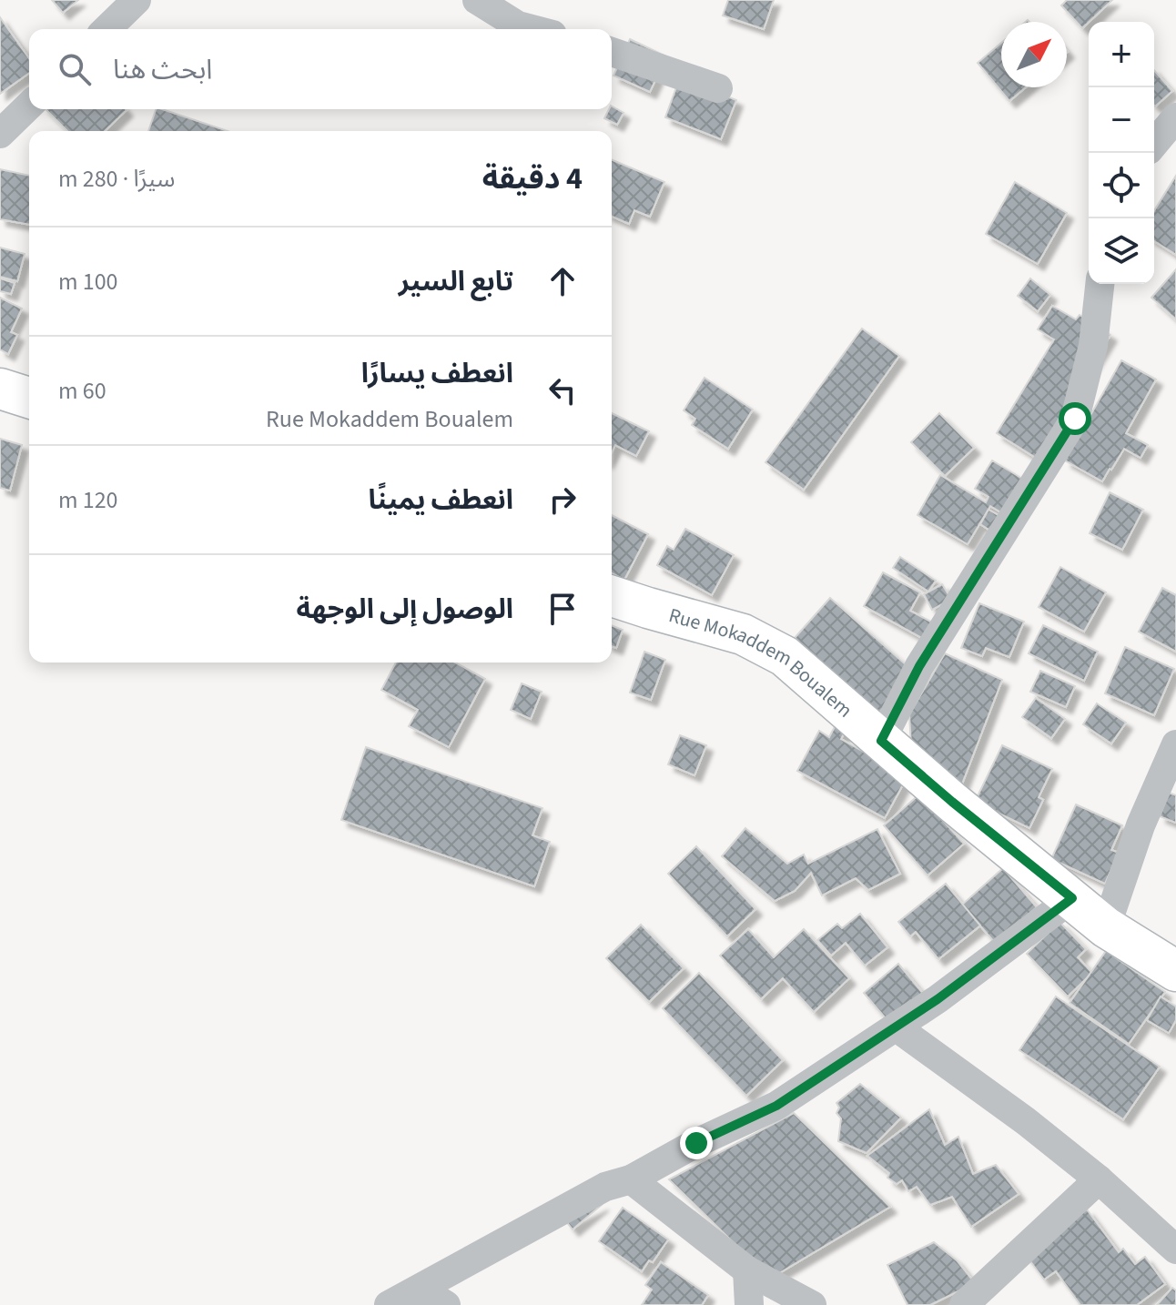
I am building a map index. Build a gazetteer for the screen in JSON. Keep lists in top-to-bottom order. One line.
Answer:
{"streets":{"street":["Rue Mokaddem Boualem"]},"north":"top right","page":{"map_buttons":["+","−"],"search":"ابحث هنا","heading":["4 دقيقة","سيرًا · 280 m"],"list":[["تابع السير","100 m"],["انعطف يسارًا","Rue Mokaddem Boualem","60 m"],["انعطف يمينًا","120 m"],"الوصول إلى الوجهة"]}}
